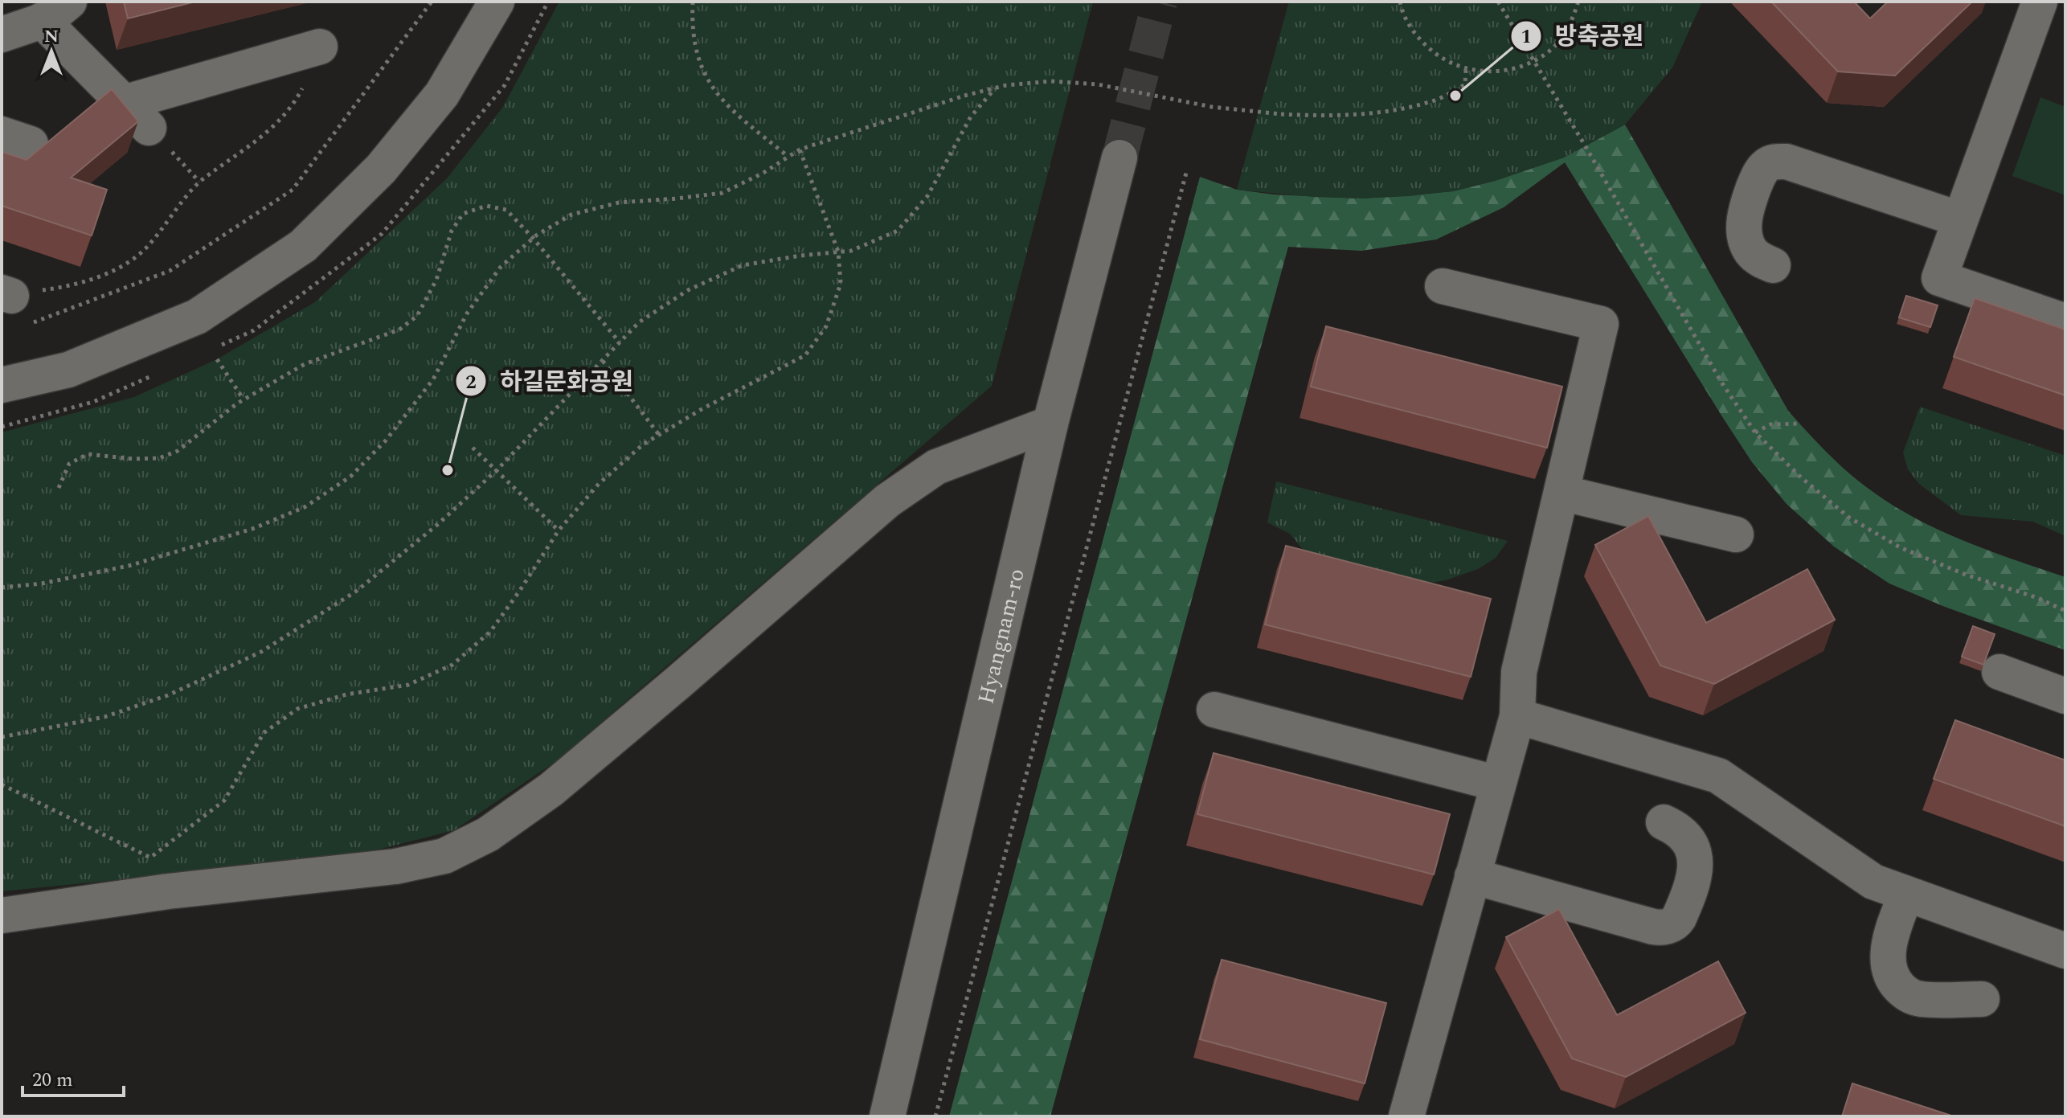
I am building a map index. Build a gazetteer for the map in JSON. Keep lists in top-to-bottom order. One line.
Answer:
{"streets":{"street":["Hyangnam-ro"]},"places":["방축공원","하길문화공원"],"scale_bar":"20 m","north":"top"}
